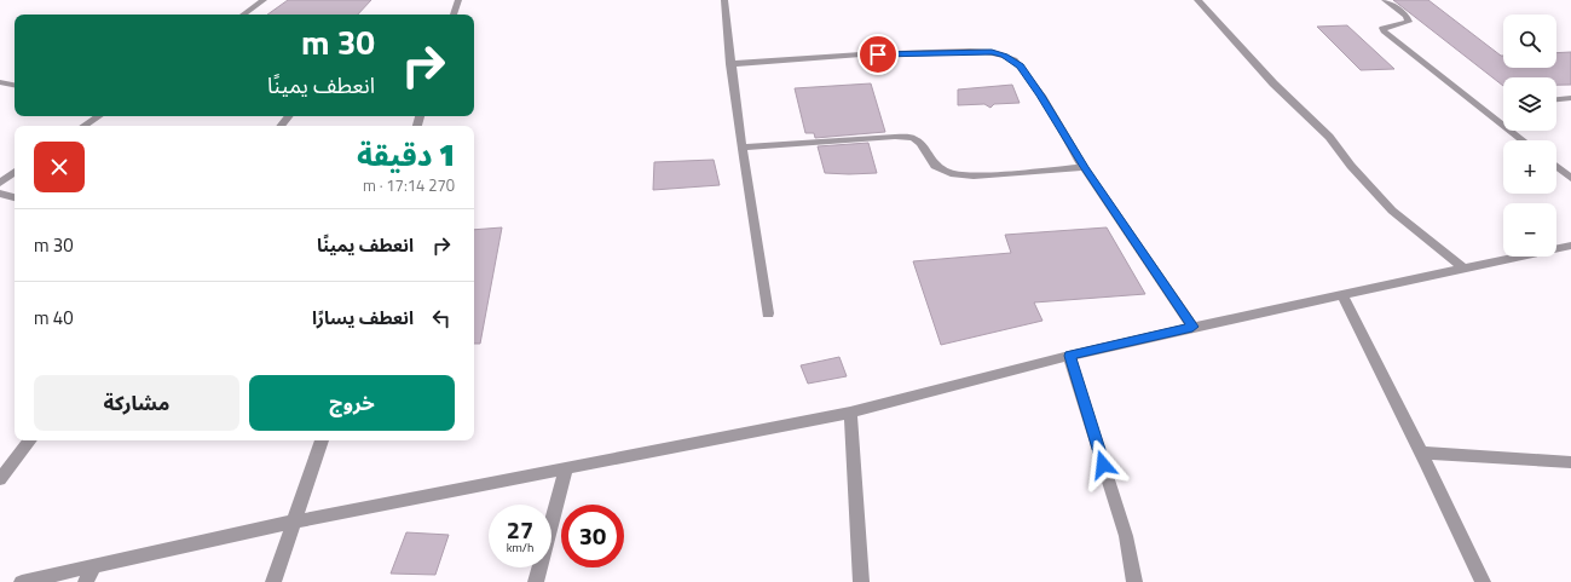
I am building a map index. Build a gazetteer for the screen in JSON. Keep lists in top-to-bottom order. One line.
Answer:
{"page":{"map_buttons":["+","−"],"turn":["30 m","انعطف يمينًا"],"heading":["1 دقيقة","270 m · 17:14"],"list":[{"name":"انعطف يمينًا","value":"30 m"},{"name":"انعطف يسارًا","value":"40 m"}],"buttons":["خروج","مشاركة"],"speed":"27 km/h","limit":"30"}}
